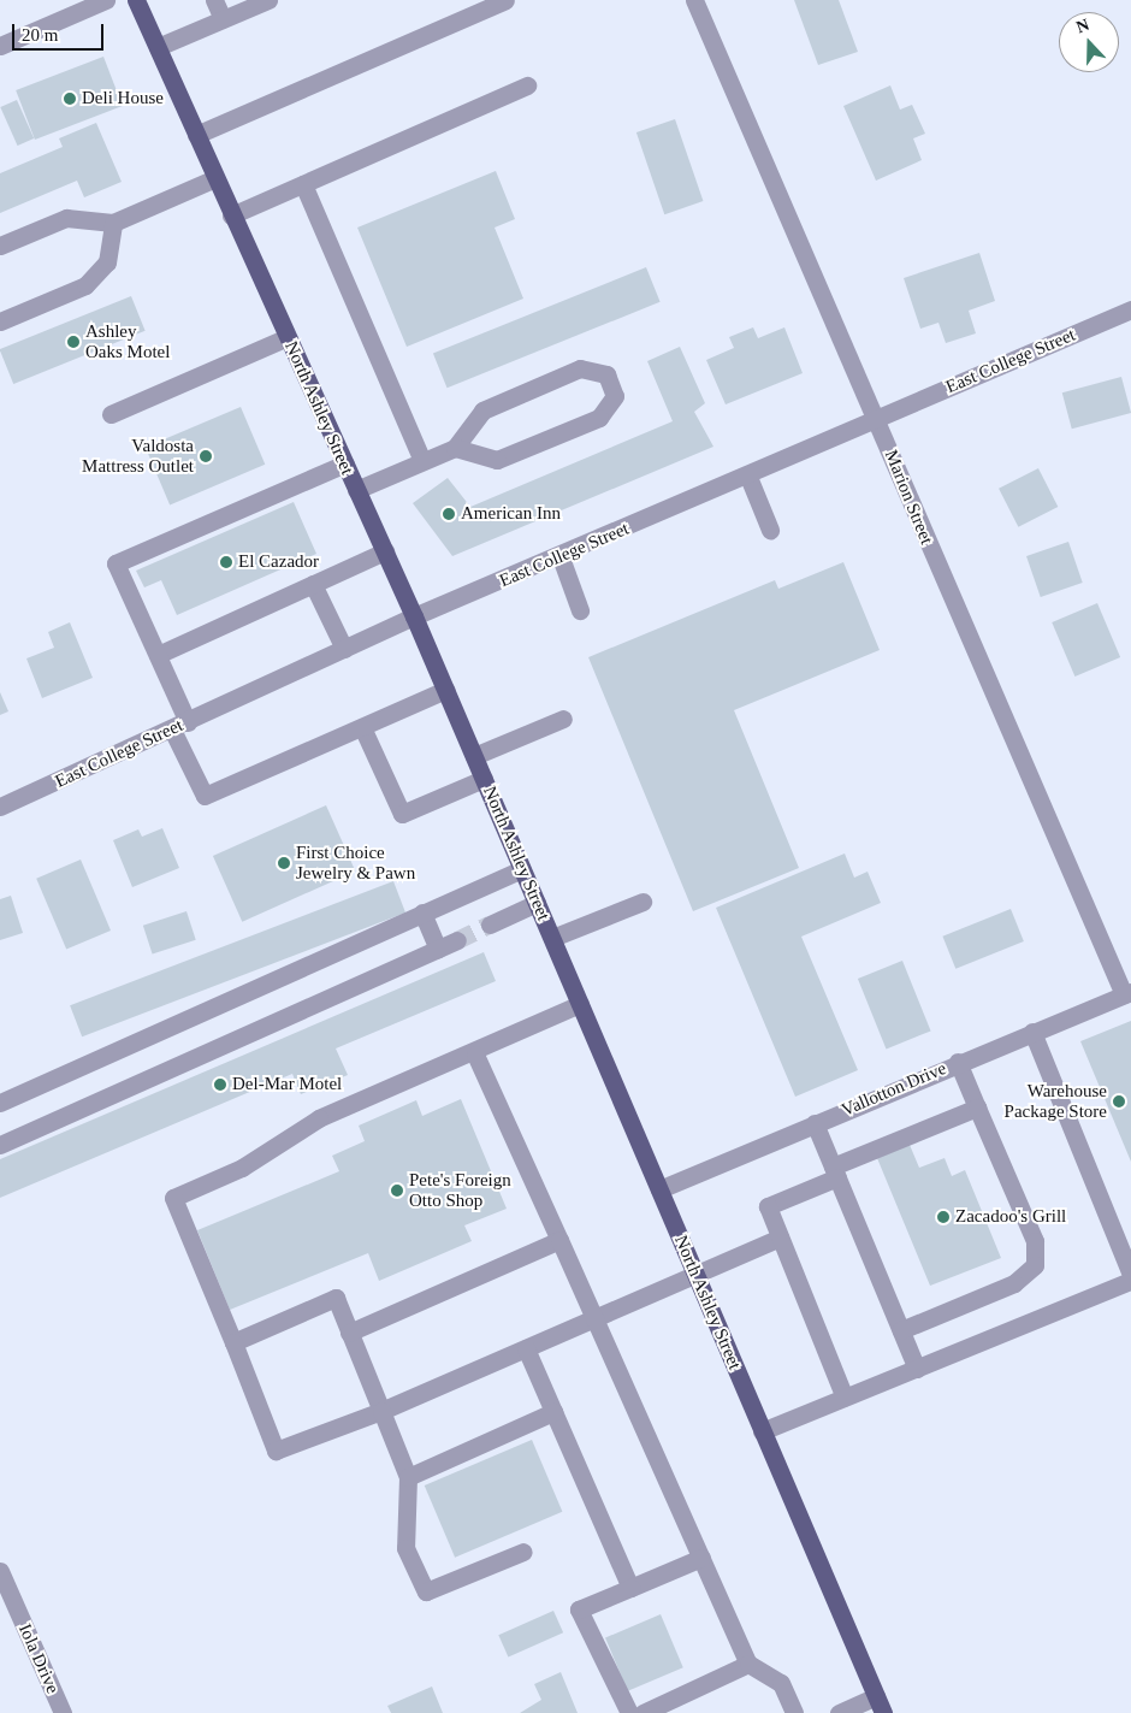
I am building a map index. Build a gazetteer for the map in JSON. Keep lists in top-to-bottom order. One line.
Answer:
{"streets":{"main road":["North Ashley Street"],"street":["East College Street","Marion Street","Vallotton Drive","Iola Drive"]},"crossings":[["East College Street","North Ashley Street"],["East College Street","Marion Street"],["North Ashley Street","Vallotton Drive"],["Marion Street","Vallotton Drive"]],"places":["Deli House","Ashley Oaks Motel","Valdosta Mattress Outlet","American Inn","El Cazador","First Choice Jewelry & Pawn","Del-Mar Motel","Warehouse Package Store","Pete's Foreign Otto Shop","Zacadoo's Grill"],"scale_bar":"20 m","north":"top"}
